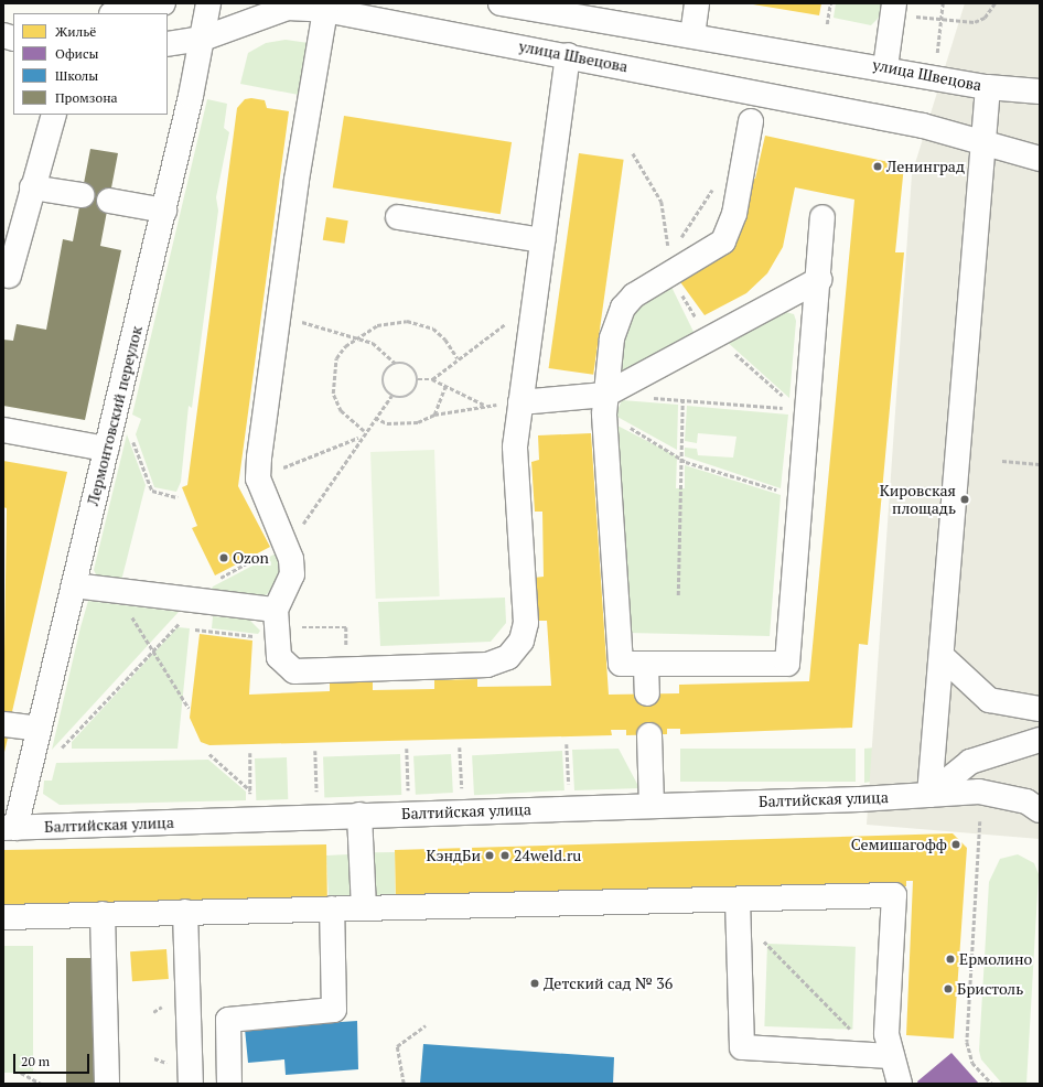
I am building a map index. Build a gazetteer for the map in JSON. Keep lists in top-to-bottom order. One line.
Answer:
{"streets":{"street":["улица Швецова","Лермонтовский переулок","Балтийская улица"]},"crossings":[["улица Швецова","Лермонтовский переулок"],["Лермонтовский переулок","Балтийская улица"]],"places":["Ленинград","Кировская площадь","Ozon","Семишагофф","КэндБи","24weld.ru","Ермолино","Детский сад № 36","Бристоль"],"legend":["Жильё","Офисы","Школы","Промзона"],"scale_bar":"20 m"}
